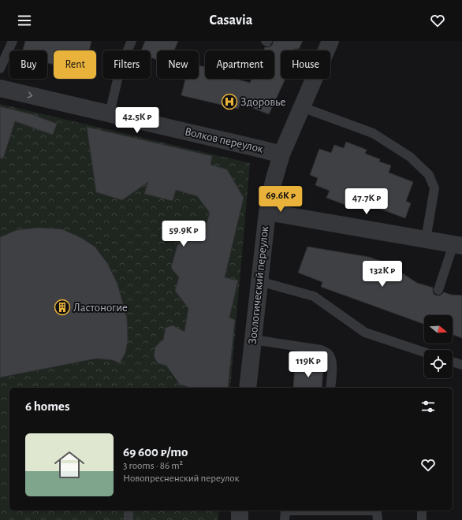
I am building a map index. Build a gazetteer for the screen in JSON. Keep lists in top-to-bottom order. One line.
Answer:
{"streets":{"street":["Волков переулок","Зоологический переулок"]},"crossings":[["Волков переулок","Зоологический переулок"]],"one_way":["Волков переулок"],"places":{"hospital":["Здоровье"],"building":["Ластоногие"]},"north":"right","page":{"header":"Casavia","chip":["Buy","Rent","Filters","New","Apartment","House"],"price":["42.5K ₽","69.6K ₽","47.7K ₽","59.9K ₽","132K ₽","119K ₽"],"heading":"6 homes","list":[{"name":"69 600 ₽/mo","note":"3 rooms · 86 m² · Новопресненский переулок"}]}}
